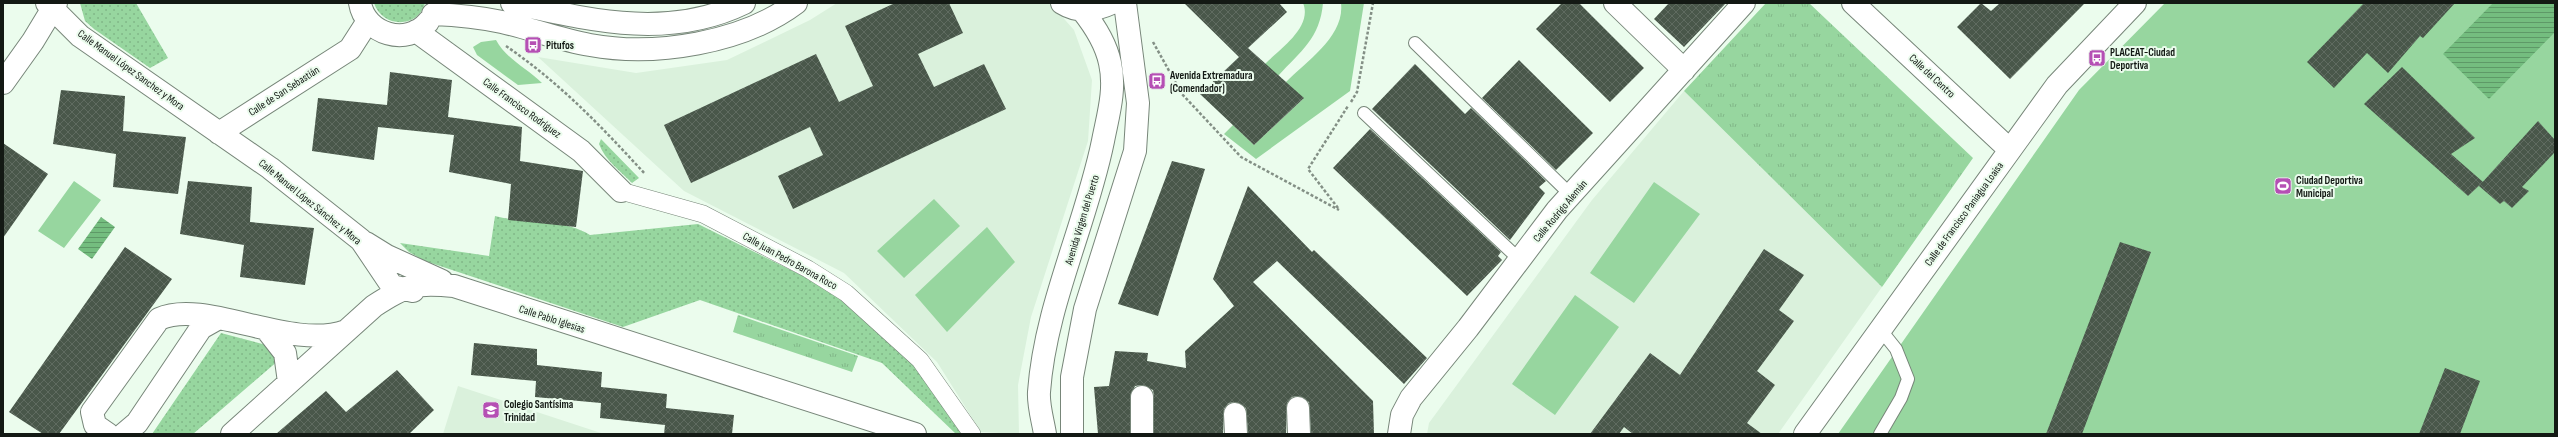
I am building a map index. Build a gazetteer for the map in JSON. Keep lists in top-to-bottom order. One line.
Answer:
{"streets":{"street":["Calle Manuel López Sanchez y Mora","Calle del Centro","Calle de San Sebastián","Calle Francisco Rodríguez","Calle Manuel López Sánchez y Mora","Calle Rodrigo Alemán","Calle de Francisco Paniagua Loaisa","Avenida Virgen del Puerto","Calle Juan Pedro Barona Roco","Calle Pablo Iglesias"]},"crossings":[["Calle Manuel López Sanchez y Mora","Calle de San Sebastián"],["Calle Manuel López Sanchez y Mora","Calle Manuel López Sánchez y Mora"],["Calle del Centro","Calle de Francisco Paniagua Loaisa"],["Calle de San Sebastián","Calle Manuel López Sánchez y Mora"],["Calle Francisco Rodríguez","Calle Juan Pedro Barona Roco"],["Calle Manuel López Sánchez y Mora","Calle Pablo Iglesias"]],"places":{"bus stop":["Pitufos","PLACEAT-Ciudad Deportiva","Avenida Extremadura (Comendador)"],"sports":["Ciudad Deportiva Municipal"],"school or university":["Colegio Santísima Trinidad"]}}
